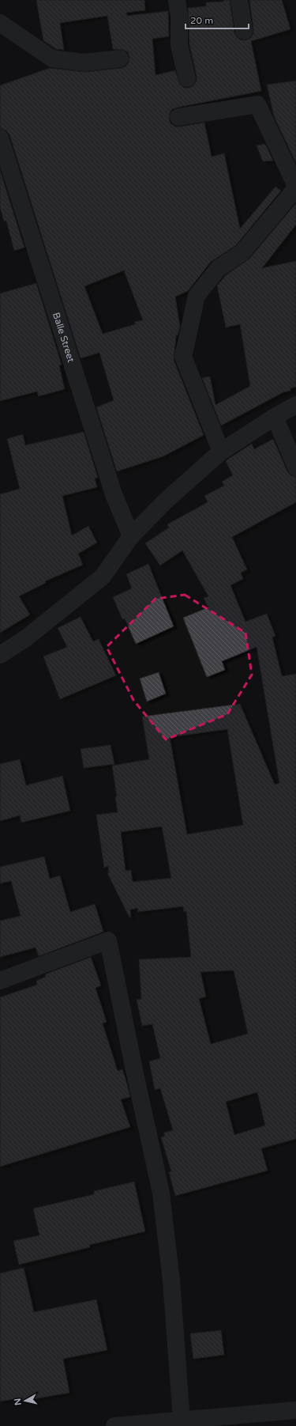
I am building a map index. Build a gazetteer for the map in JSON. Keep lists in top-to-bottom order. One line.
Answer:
{"streets":{"street":["Balle Street"]},"scale_bar":"20 m","north":"left"}
